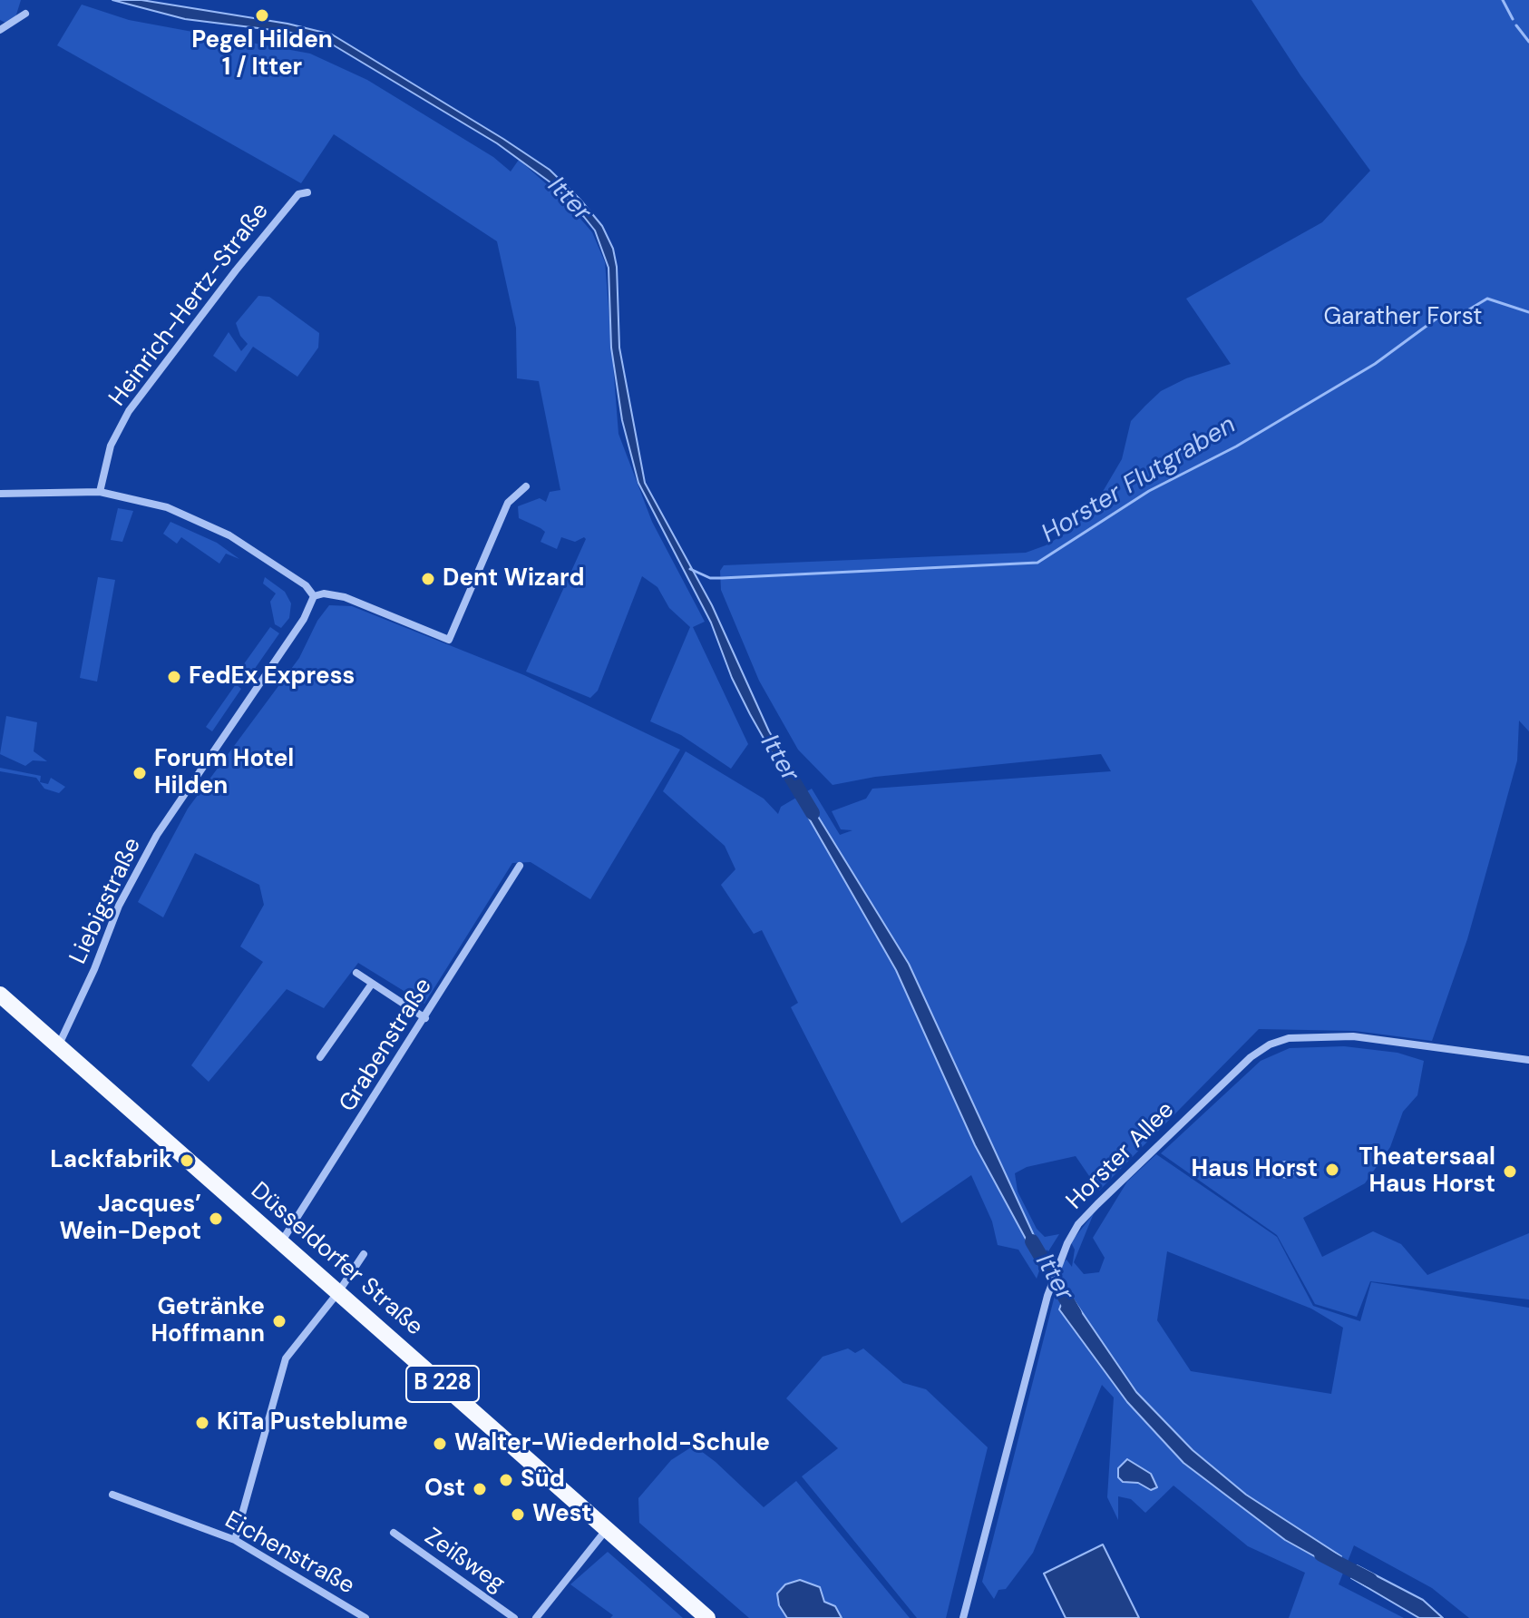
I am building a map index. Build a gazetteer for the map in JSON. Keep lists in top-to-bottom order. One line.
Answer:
{"streets":{"main road":["Düsseldorfer Straße","B 228"],"street":["Heinrich-Hertz-Straße","Liebigstraße","Grabenstraße","Horster Allee","Eichenstraße","Zeißweg"]},"crossings":[["Liebigstraße","Düsseldorfer Straße"],["Grabenstraße","Düsseldorfer Straße"]],"water":["Itter","Horster Flutgraben"],"parks":["Garather Forst"],"places":["Pegel Hilden 1 / Itter","Dent Wizard","FedEx Express","Forum Hotel Hilden","Lackfabrik","Haus Horst","Theatersaal Haus Horst","Jacques’ Wein-Depot","Getränke Hoffmann","KiTa Pusteblume","Walter-Wiederhold-Schule","Süd","Ost","West"]}
